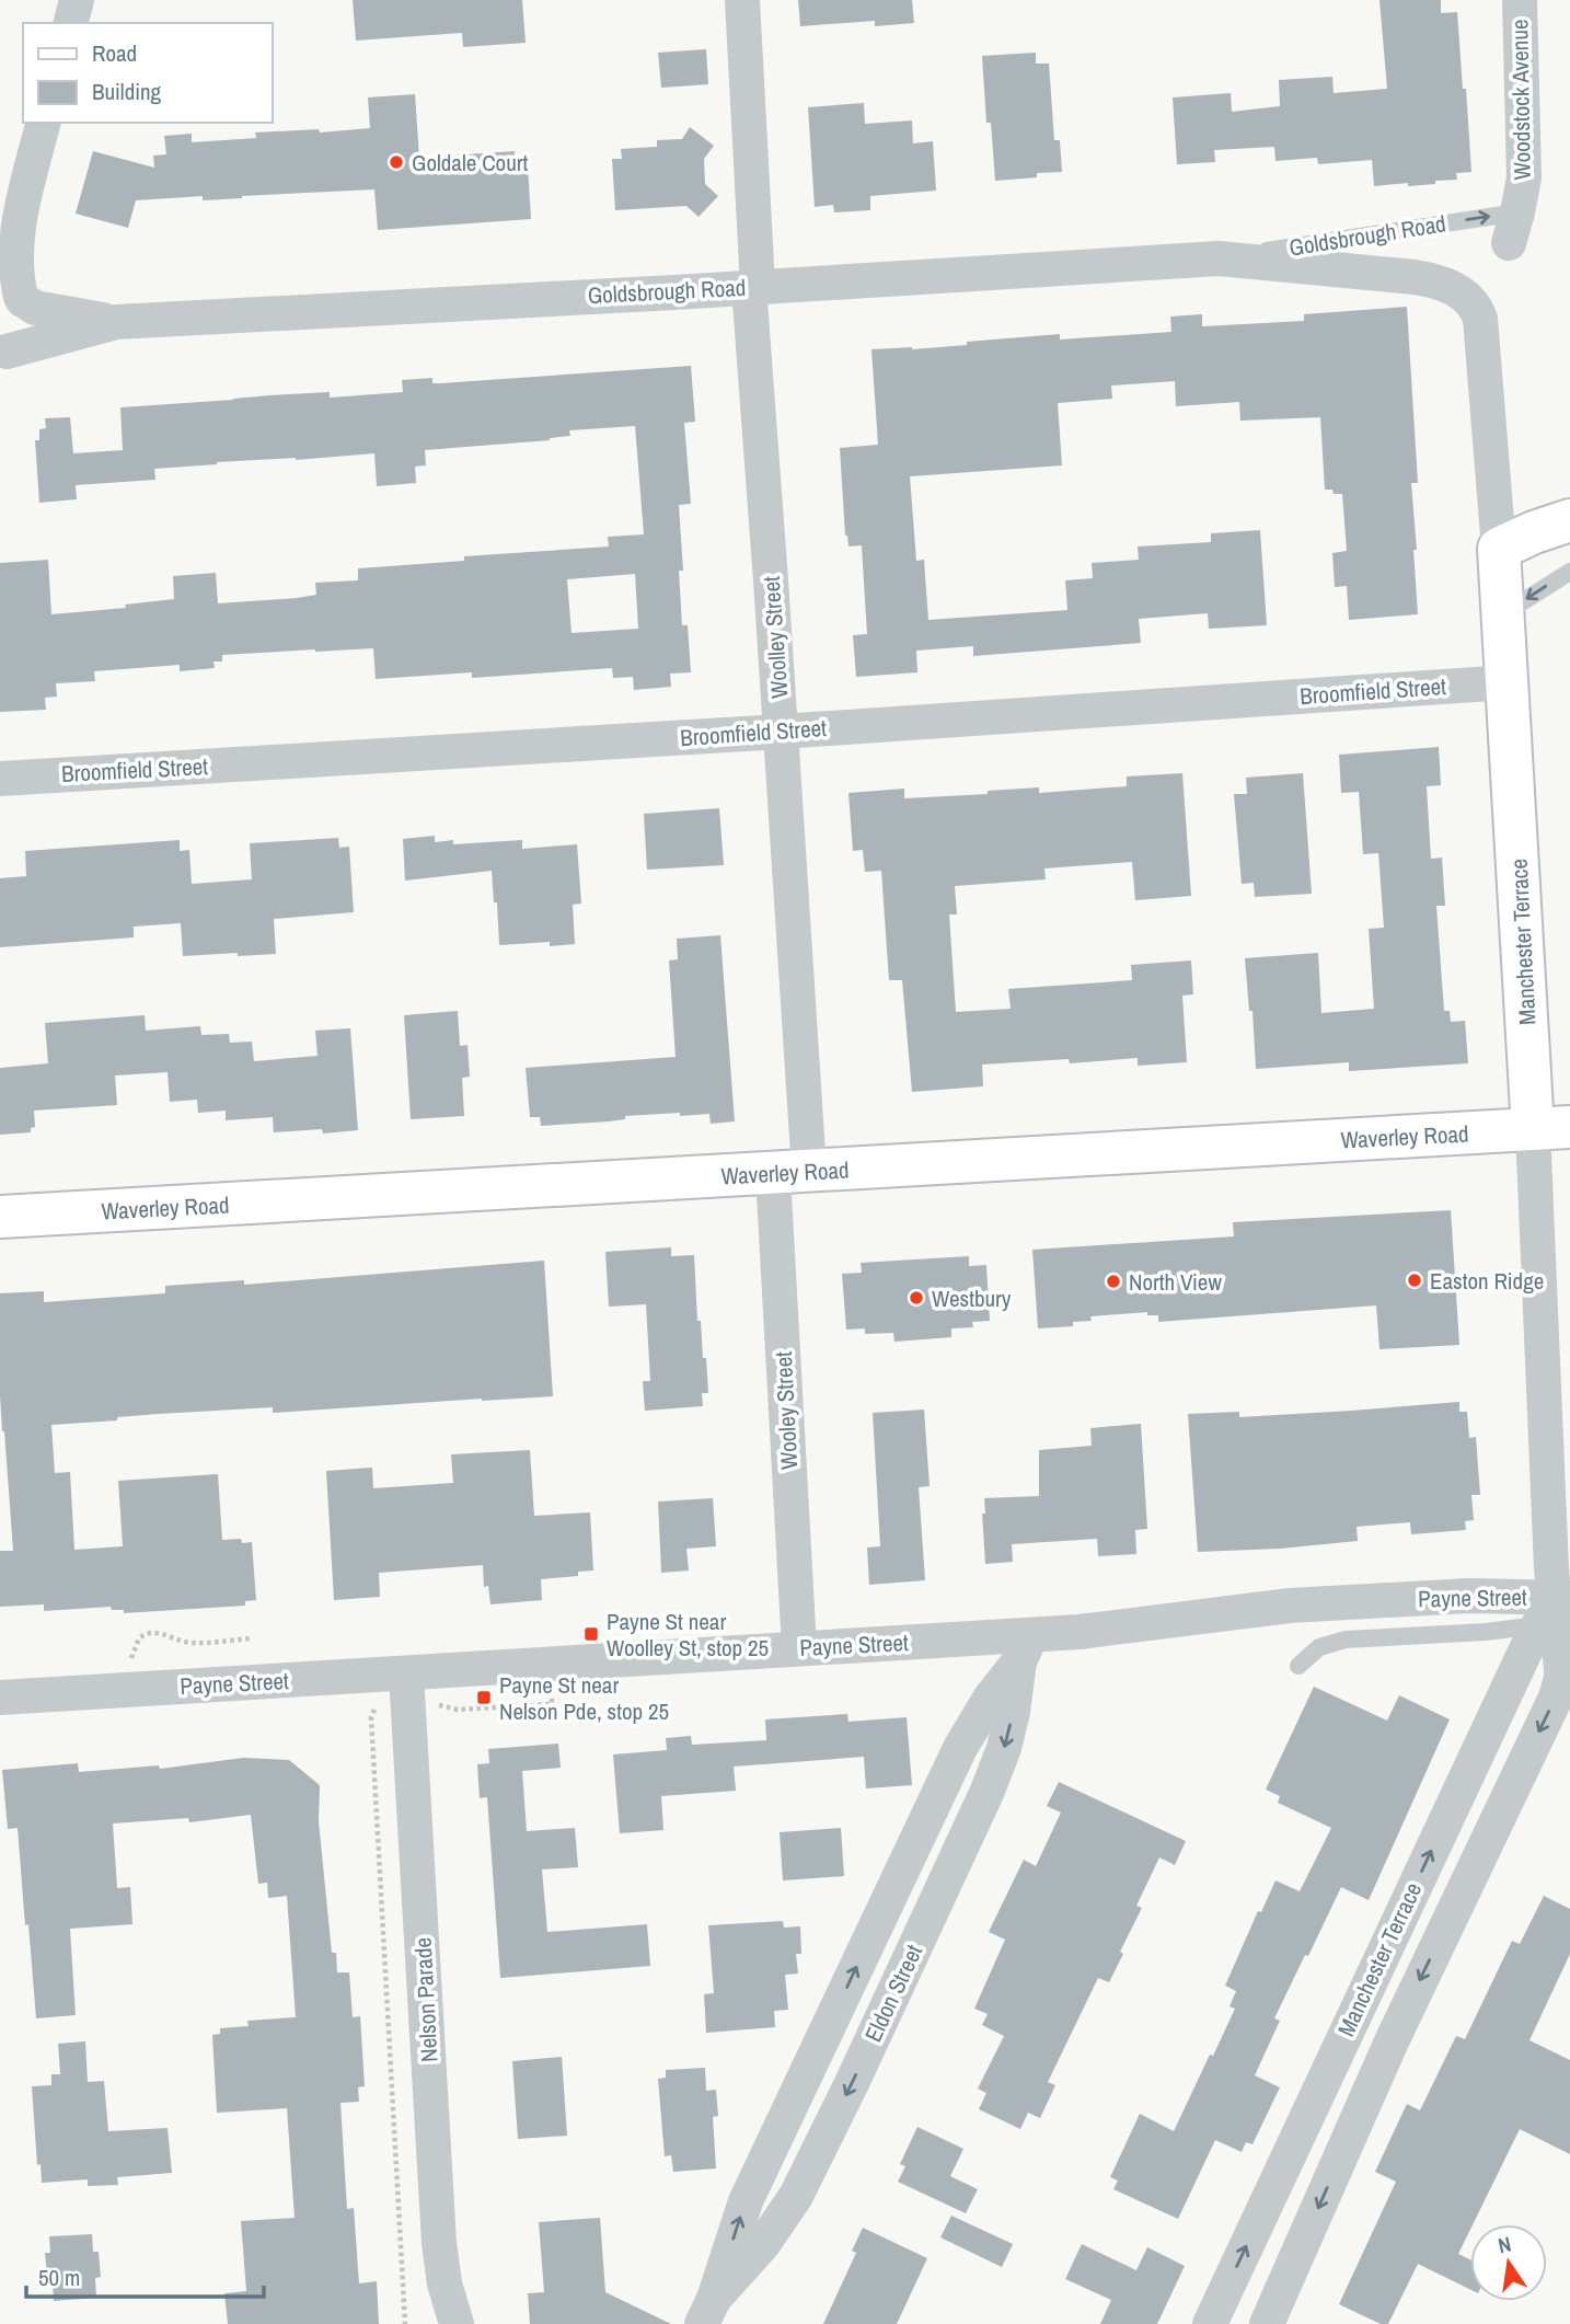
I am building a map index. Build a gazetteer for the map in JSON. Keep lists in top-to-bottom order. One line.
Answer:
{"streets":{"street":["Woodstock Avenue","Goldsbrough Road","Woolley Street","Broomfield Street","Manchester Terrace","Waverley Road","Wooley Street","Payne Street","Eldon Street","Nelson Parade"]},"crossings":[["Woodstock Avenue","Goldsbrough Road"],["Goldsbrough Road","Woolley Street"],["Goldsbrough Road","Manchester Terrace"],["Woolley Street","Broomfield Street"],["Woolley Street","Waverley Road"],["Woolley Street","Wooley Street"],["Broomfield Street","Manchester Terrace"],["Manchester Terrace","Waverley Road"],["Manchester Terrace","Payne Street"],["Waverley Road","Wooley Street"],["Wooley Street","Payne Street"],["Payne Street","Eldon Street"],["Payne Street","Nelson Parade"]],"places":{"other":["Goldale Court","Easton Ridge","North View","Westbury"],"transit":["Payne St near Woolley St, stop 25","Payne St near Nelson Pde, stop 25"]},"legend":["Road","Building"],"scale_bar":"50 m","north":"top"}
